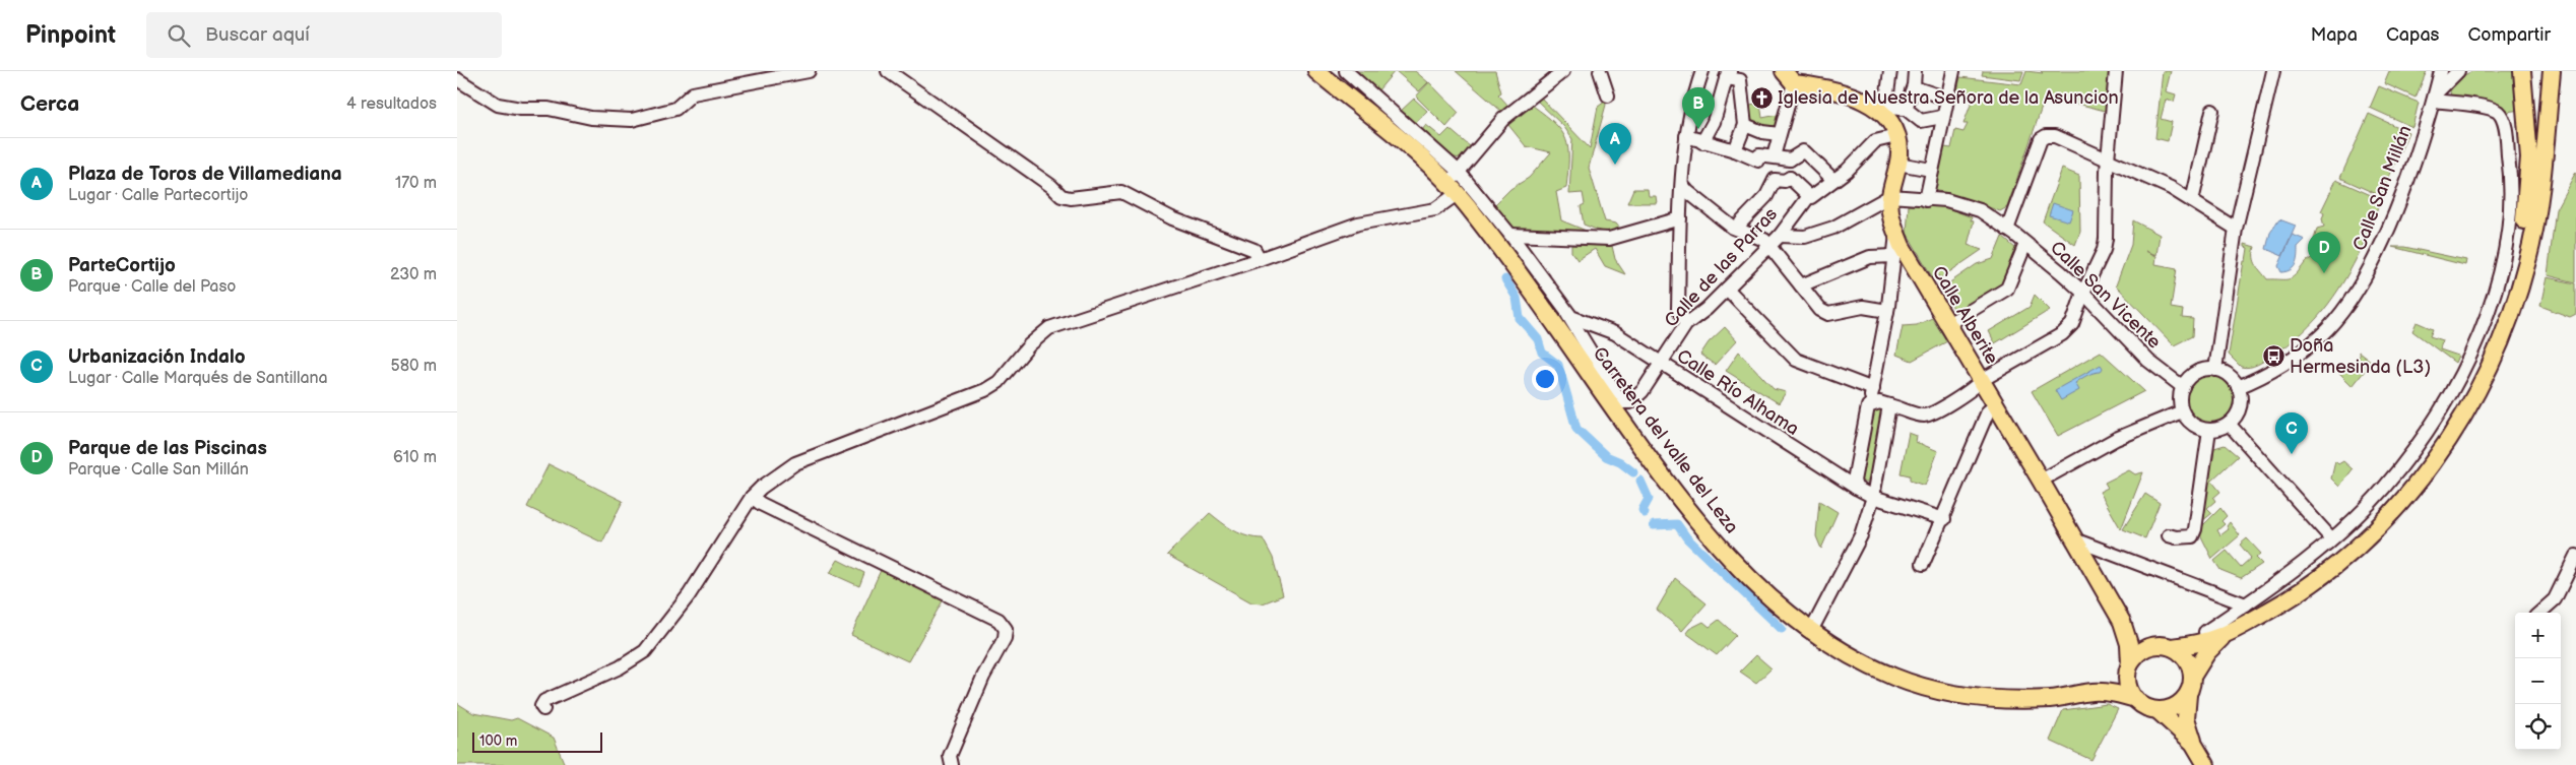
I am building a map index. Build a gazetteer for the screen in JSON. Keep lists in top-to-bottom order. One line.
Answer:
{"streets":{"main road":["Calle Alberite","Carretera del valle del Leza"],"street":["Calle San Millán","Calle de las Parras","Calle San Vicente","Calle Río Alhama"]},"crossings":[["Calle San Millán","Calle San Vicente"],["Calle de las Parras","Calle Alberite"],["Calle de las Parras","Calle Río Alhama"],["Calle San Vicente","Calle Alberite"],["Calle Alberite","Carretera del valle del Leza"]],"places":{"church":["Iglesia de Nuestra Señora de la Asuncion"],"bus stop":["Doña Hermesinda (L3)"]},"scale_bar":"100 m","page":{"header":"Pinpoint","search":"Buscar aquí","nav":["Mapa","Capas","Compartir"],"heading":["Cerca","4 resultados"],"pins":["B","A","D","C"],"list":[{"mark":"A","name":"Plaza de Toros de Villamediana","note":"Lugar · Calle Partecortijo","value":"170 m"},{"mark":"B","name":"ParteCortijo","note":"Parque · Calle del Paso","value":"230 m"},{"mark":"C","name":"Urbanización Indalo","note":"Lugar · Calle Marqués de Santillana","value":"580 m"},{"mark":"D","name":"Parque de las Piscinas","note":"Parque · Calle San Millán","value":"610 m"}],"map_buttons":["+","−"],"scale":"100 m"}}
